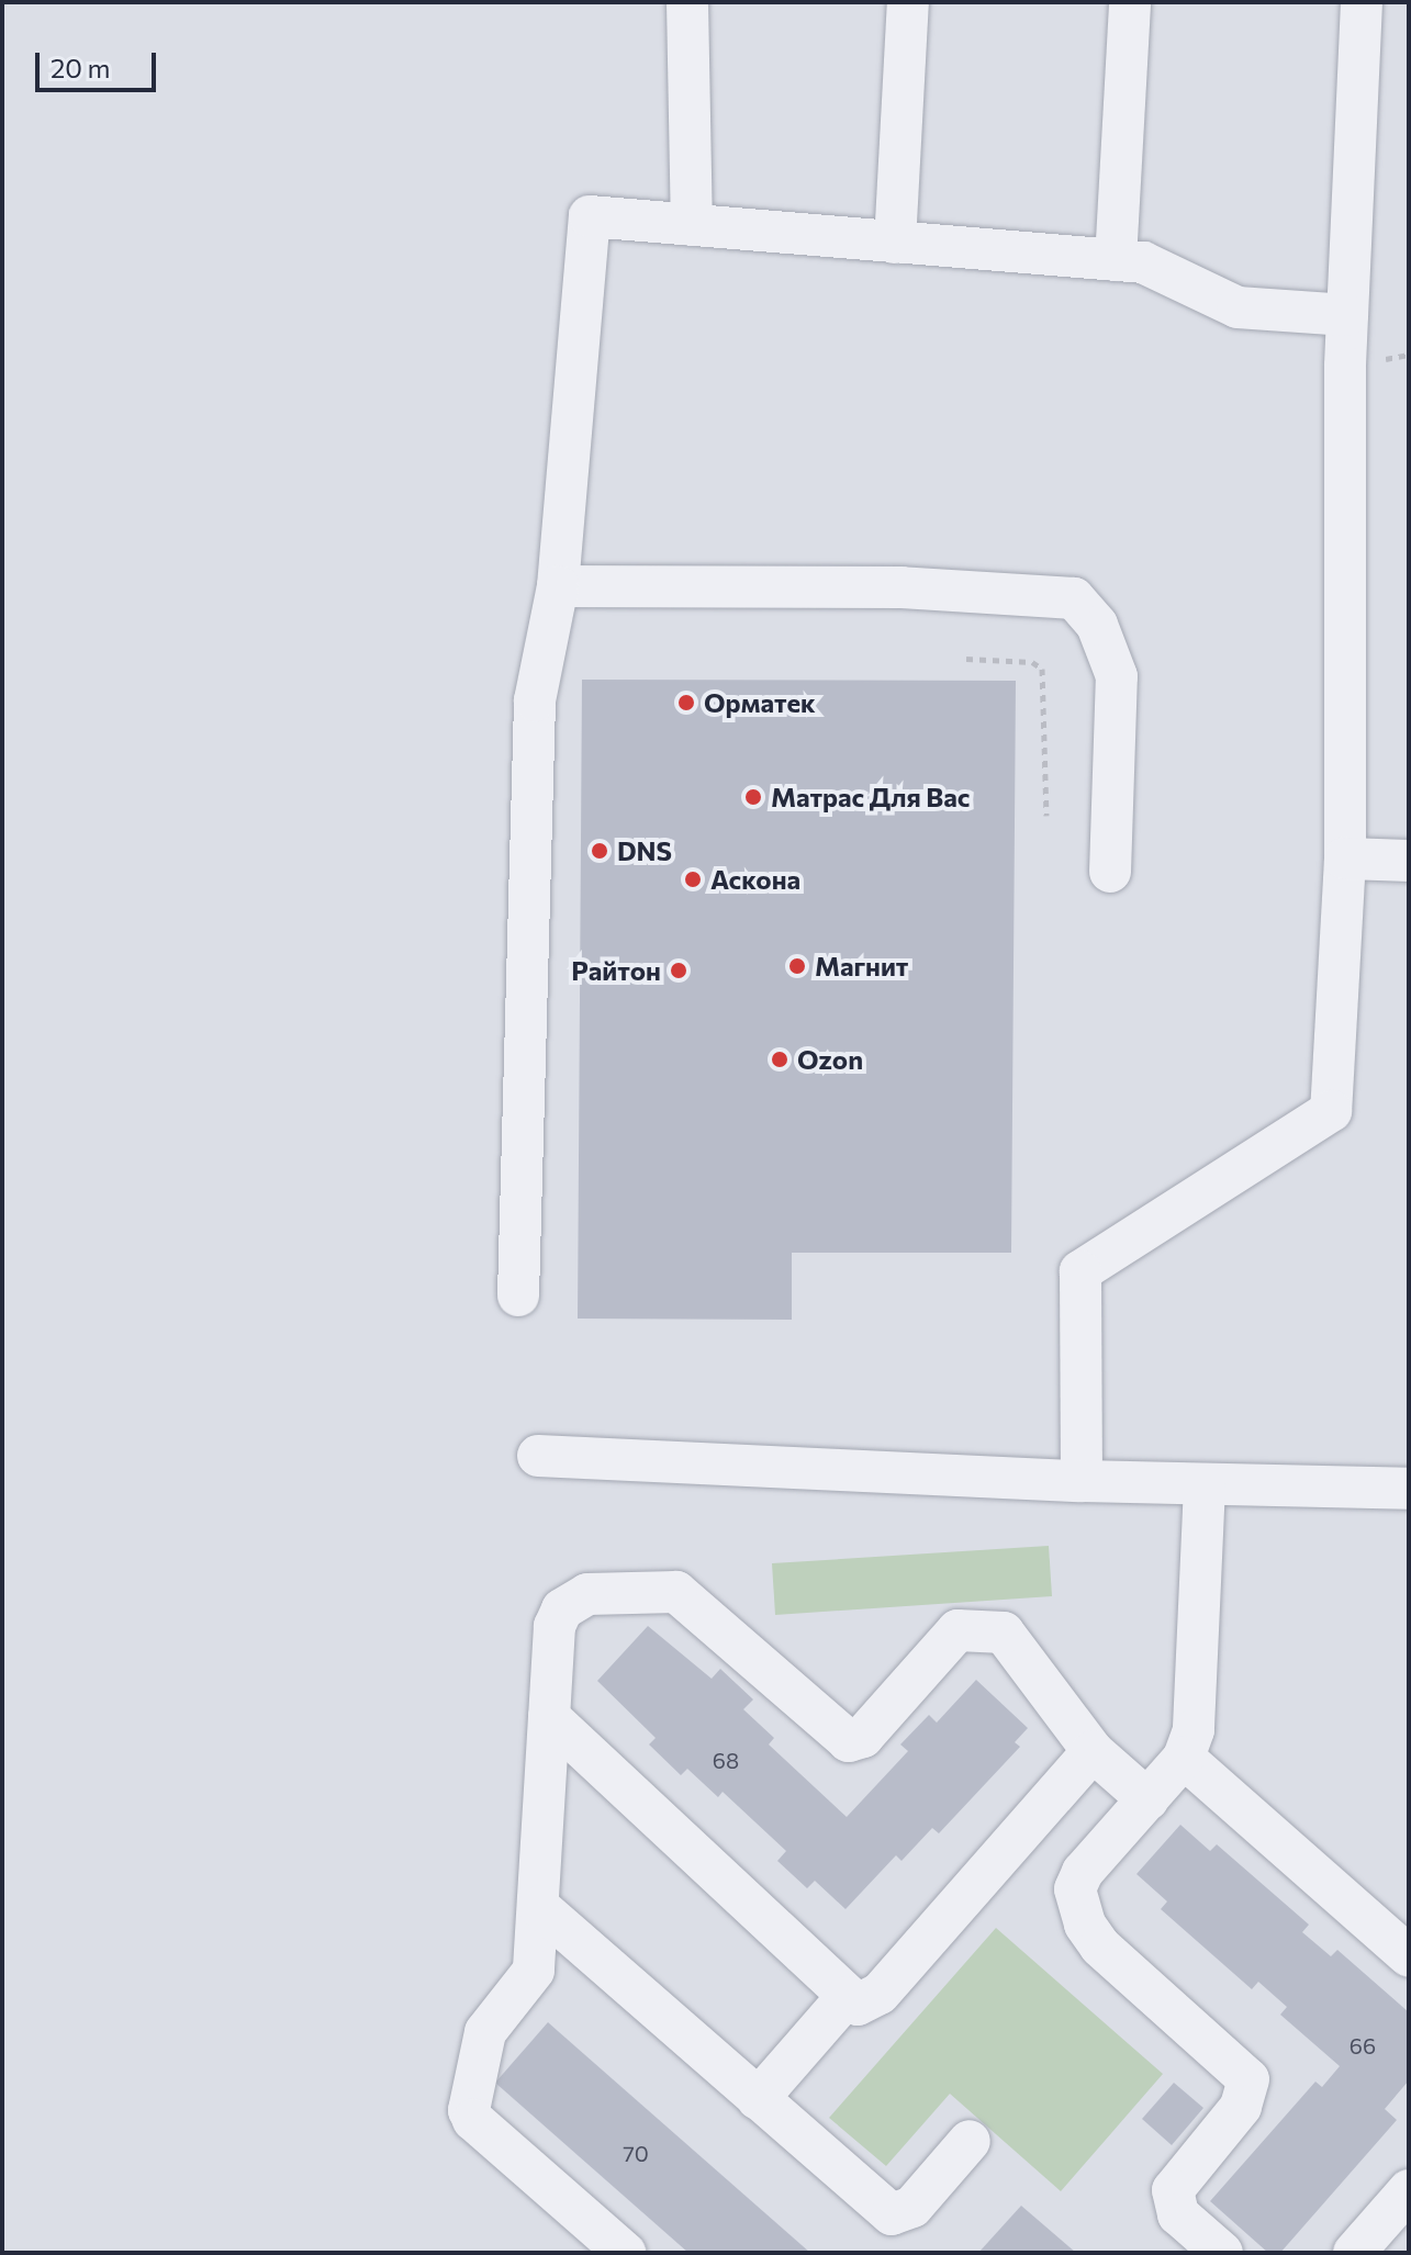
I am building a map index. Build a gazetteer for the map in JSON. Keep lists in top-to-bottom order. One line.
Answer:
{"places":["Орматек","Матрас Для Вас","DNS","Аскона","Магнит","Райтон","Ozon"],"house_numbers":["68","66","70"],"scale_bar":"20 m"}
